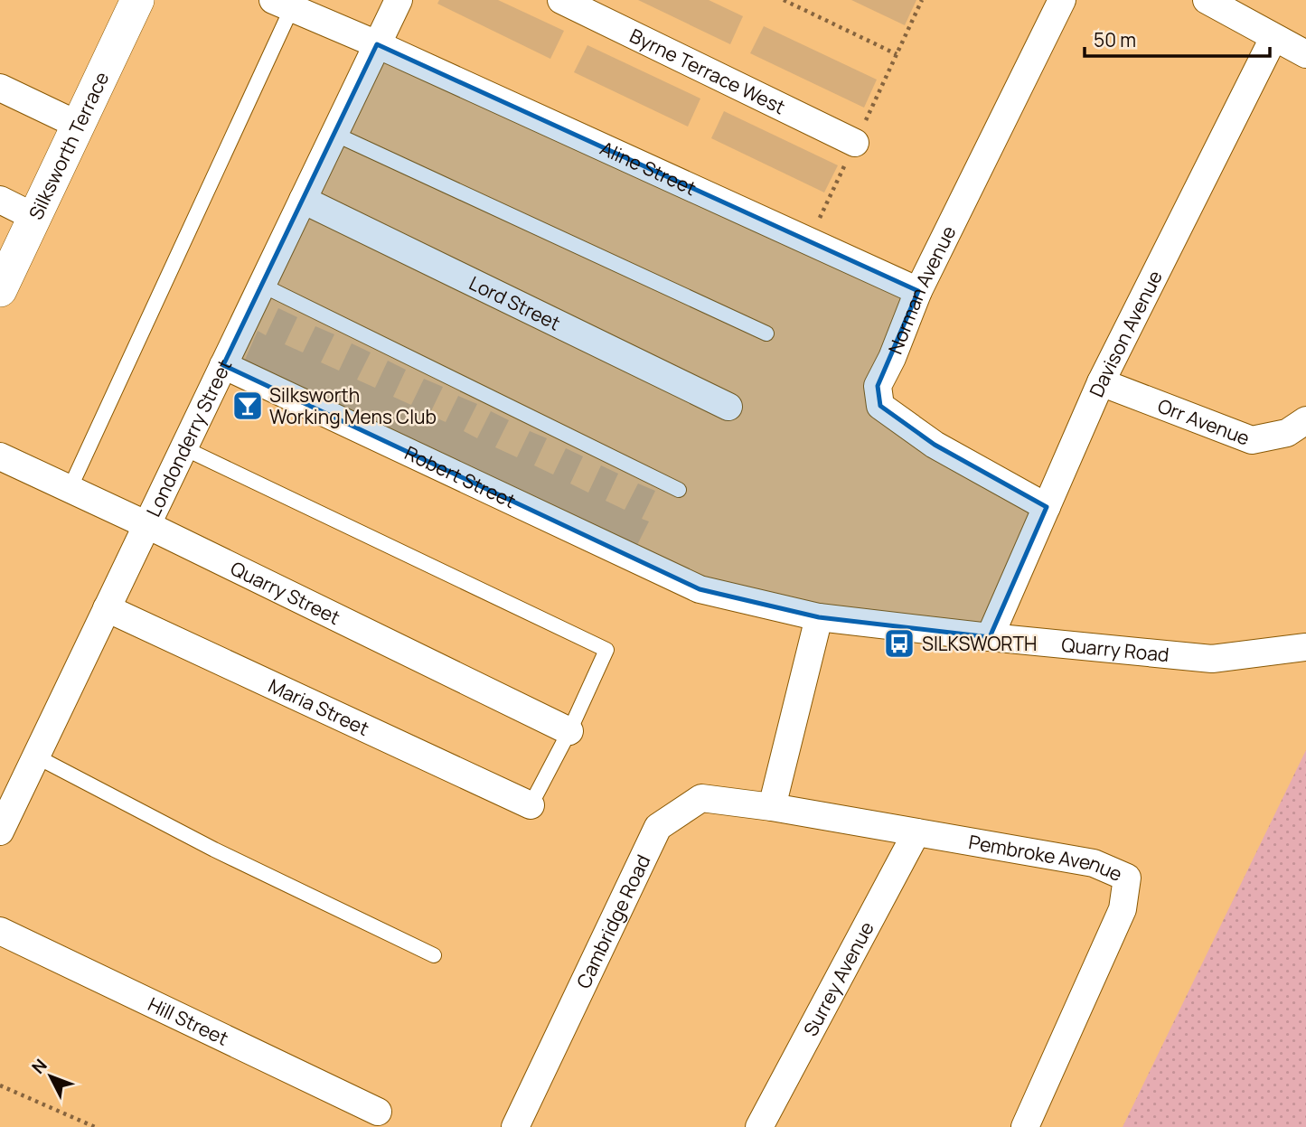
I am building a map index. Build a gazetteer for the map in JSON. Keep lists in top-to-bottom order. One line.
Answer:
{"streets":{"street":["Byrne Terrace West","Silksworth Terrace","Aline Street","Norman Avenue","Lord Street","Davison Avenue","Orr Avenue","Londonderry Street","Robert Street","Quarry Street","Quarry Road","Maria Street","Pembroke Avenue","Cambridge Road","Surrey Avenue","Hill Street"]},"crossings":[["Aline Street","Norman Avenue"],["Aline Street","Londonderry Street"],["Norman Avenue","Davison Avenue"],["Lord Street","Londonderry Street"],["Davison Avenue","Orr Avenue"],["Davison Avenue","Quarry Road"],["Londonderry Street","Robert Street"],["Londonderry Street","Quarry Street"],["Londonderry Street","Maria Street"],["Robert Street","Quarry Road"],["Pembroke Avenue","Cambridge Road"],["Pembroke Avenue","Surrey Avenue"]],"places":{"bar":["Silksworth Working Mens Club"],"bus stop":["SILKSWORTH"]},"scale_bar":"50 m","north":"top left"}
